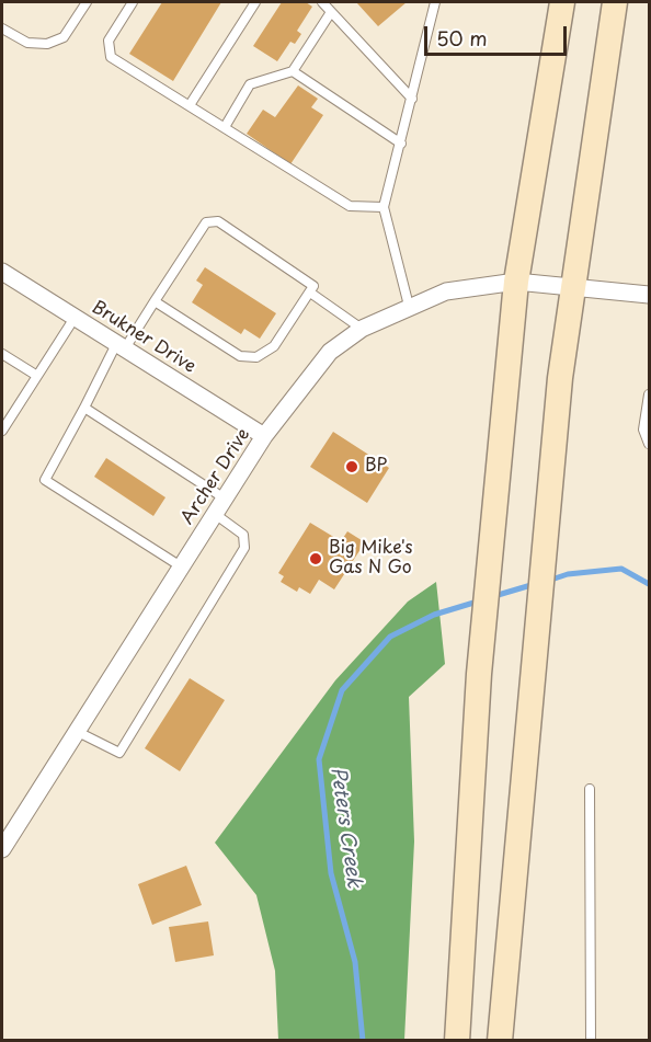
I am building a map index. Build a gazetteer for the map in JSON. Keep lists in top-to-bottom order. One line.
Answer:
{"streets":{"street":["Brukner Drive","Archer Drive"]},"crossings":[["Brukner Drive","Archer Drive"]],"water":["Peters Creek"],"places":["BP","Big Mike's Gas N Go"],"scale_bar":"50 m"}
